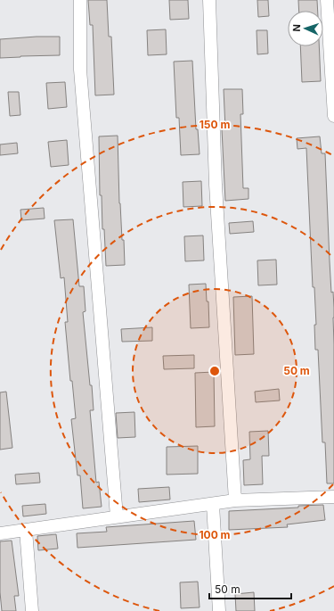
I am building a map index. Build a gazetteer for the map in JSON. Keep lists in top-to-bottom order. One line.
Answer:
{"scale_bar":"50 m","north":"left","rings":["150 m","50 m","100 m"]}
